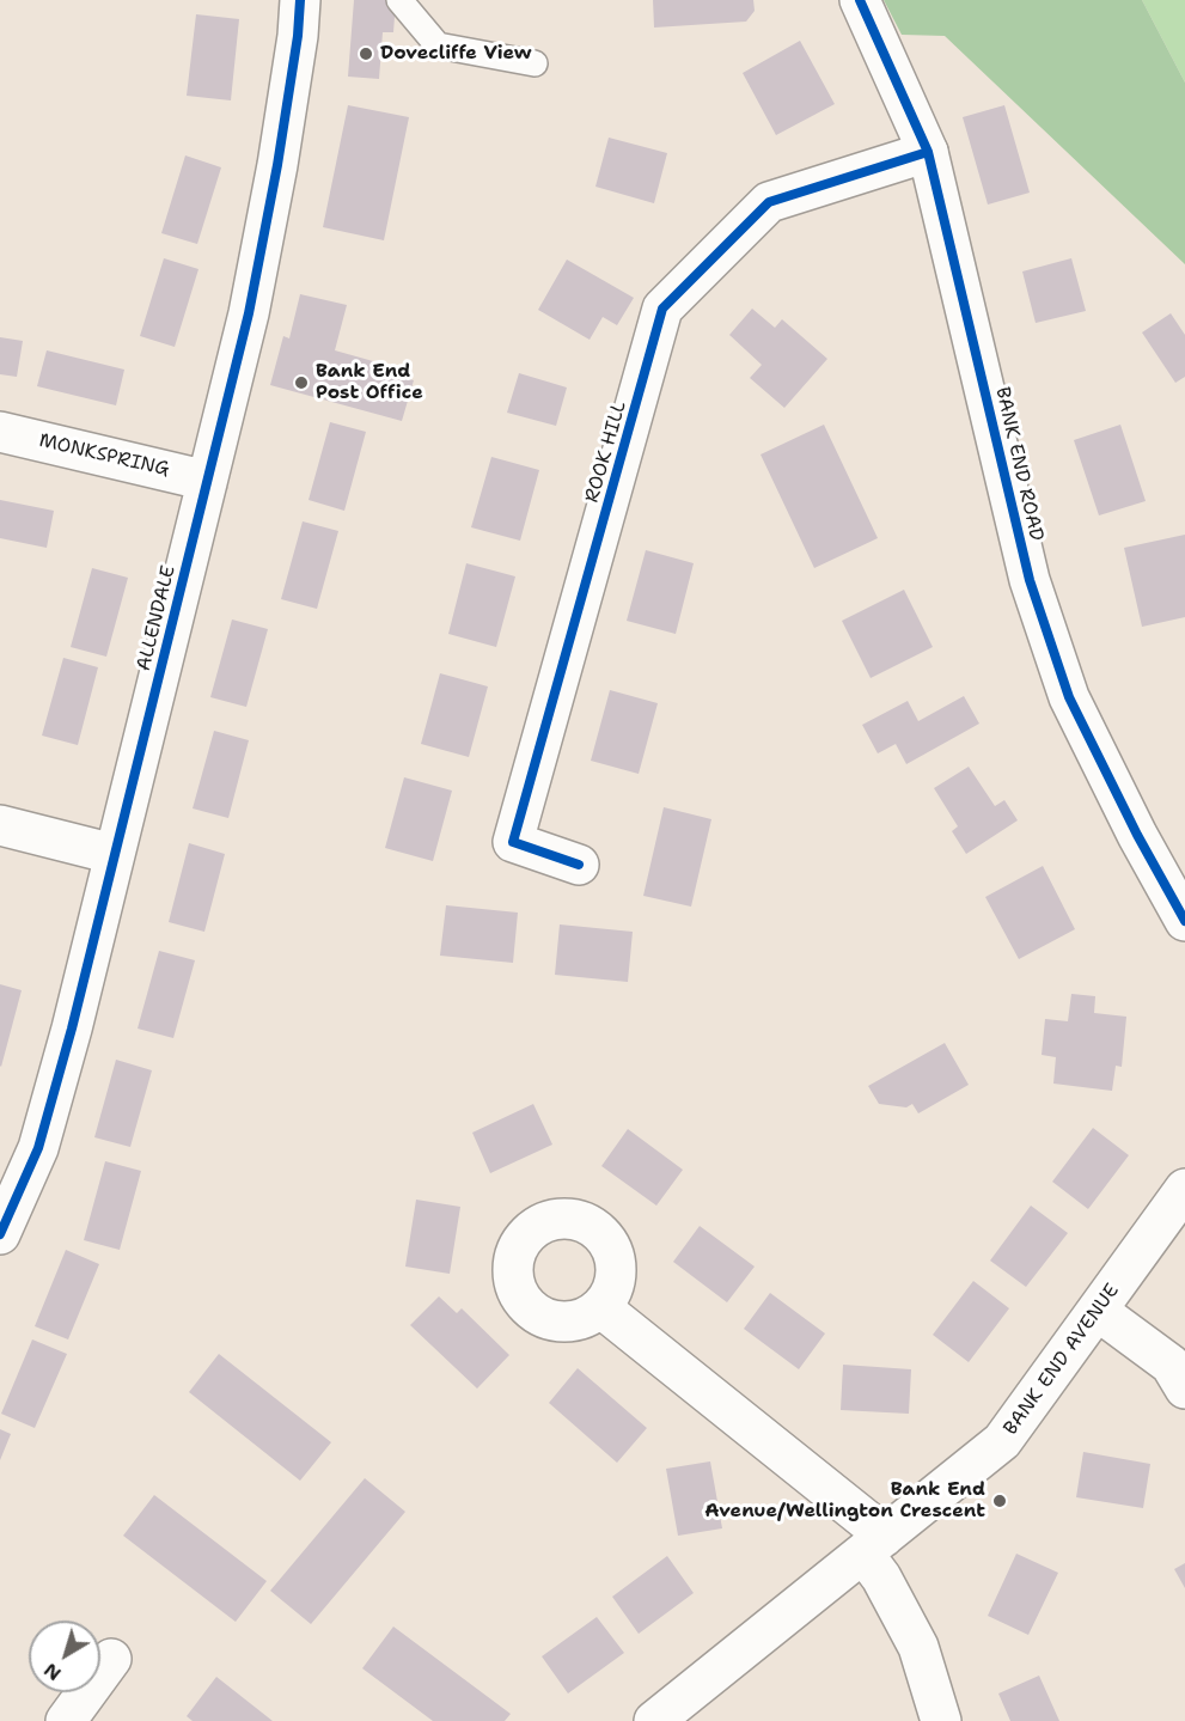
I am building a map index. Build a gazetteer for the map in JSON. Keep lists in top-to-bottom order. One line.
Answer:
{"streets":{"street":["ROOK HILL","MONKSPRING","BANK END ROAD","ALLENDALE","BANK END AVENUE"]},"crossings":[["ROOK HILL","BANK END ROAD"],["MONKSPRING","ALLENDALE"]],"places":["Dovecliffe View","Bank End Post Office","Bank End Avenue/Wellington Crescent"],"north":"bottom left"}
